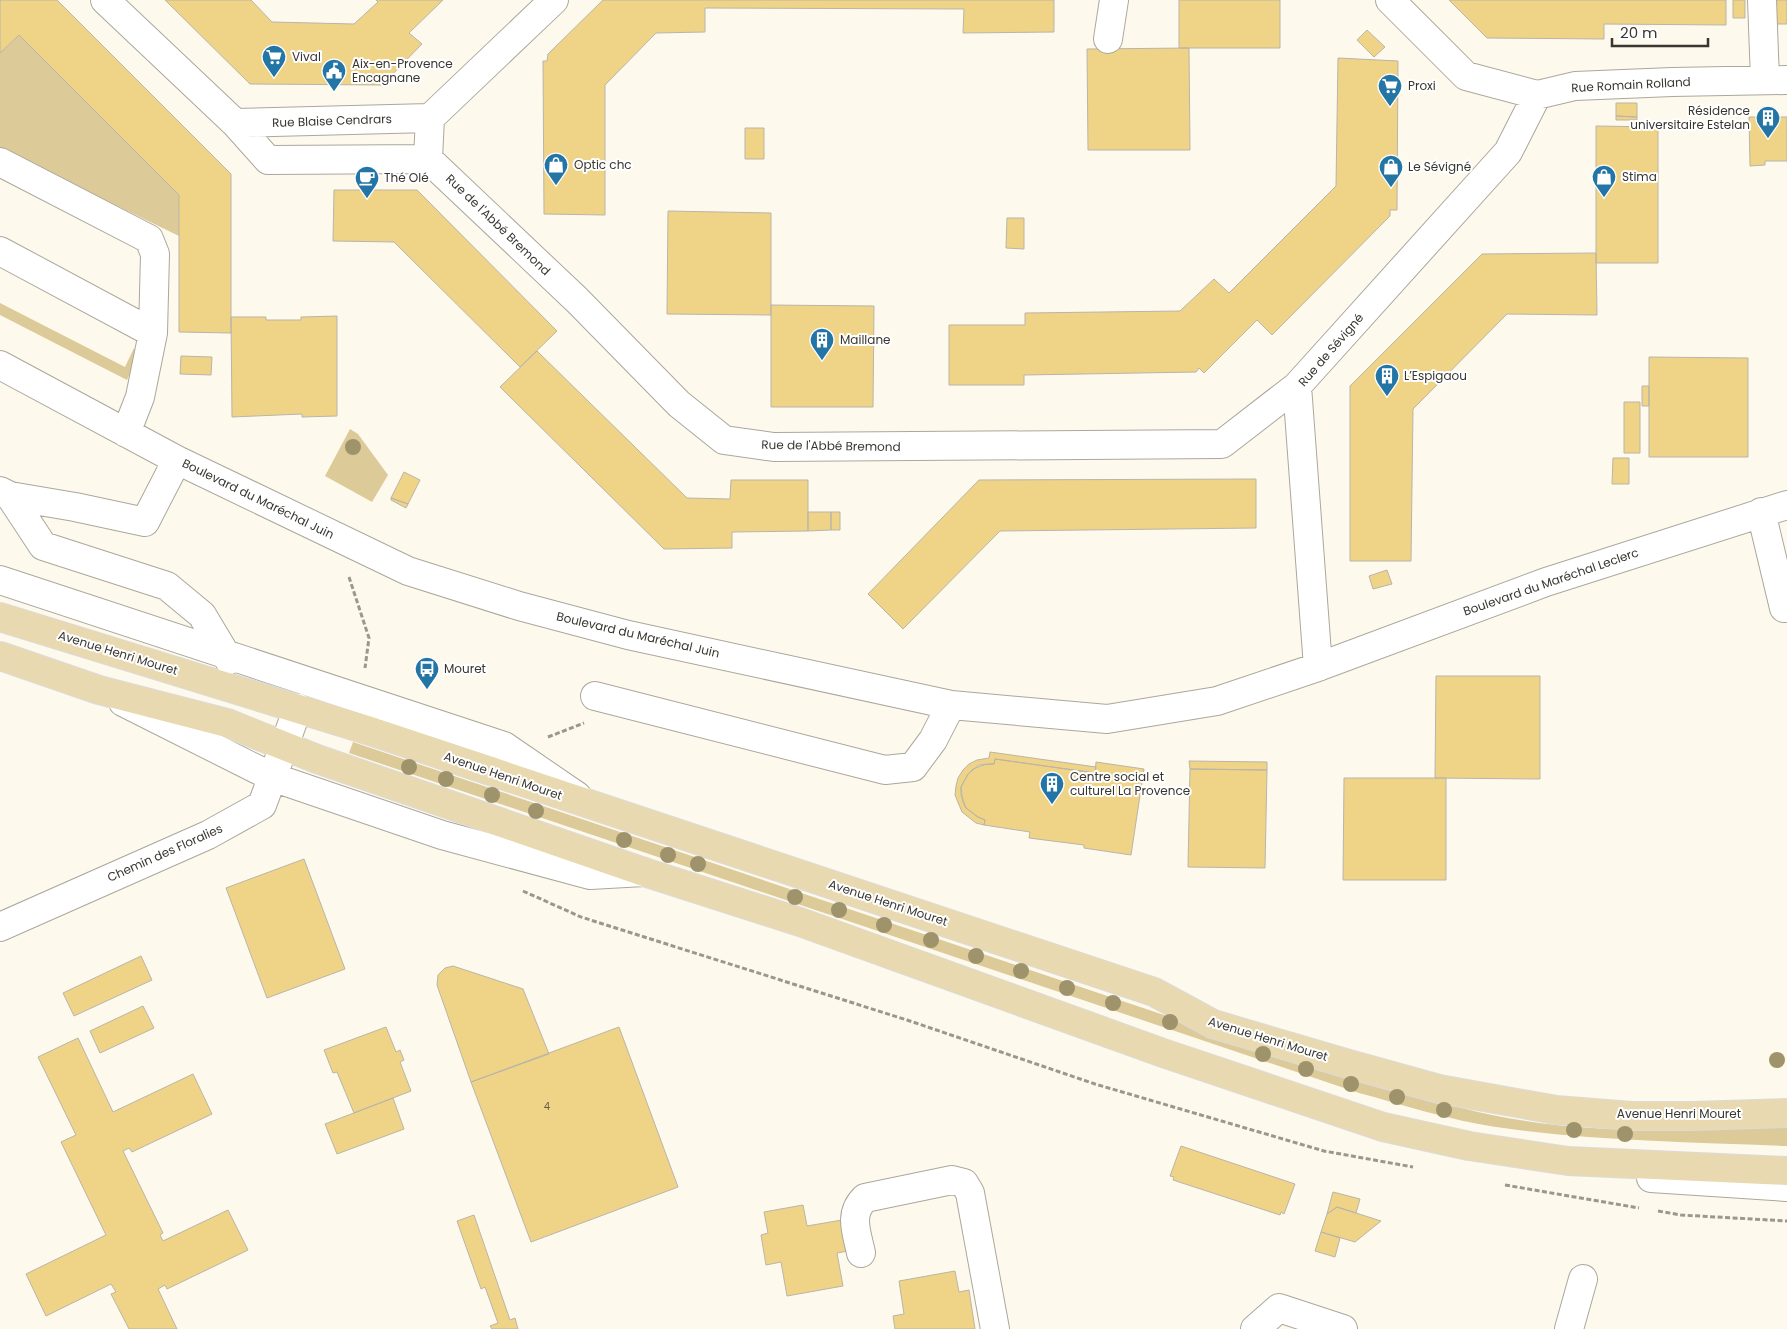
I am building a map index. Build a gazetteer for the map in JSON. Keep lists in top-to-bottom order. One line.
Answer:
{"streets":{"main road":["Avenue Henri Mouret"],"street":["Rue Romain Rolland","Rue Blaise Cendrars","Rue de l'Abbé Bremond","Rue de Sévigné","Boulevard du Maréchal Juin","Boulevard du Maréchal Leclerc","Chemin des Floralies"]},"crossings":[["Rue Romain Rolland","Rue de Sévigné"],["Rue de l'Abbé Bremond","Rue de Sévigné"],["Rue de Sévigné","Boulevard du Maréchal Juin"],["Rue de Sévigné","Boulevard du Maréchal Leclerc"],["Boulevard du Maréchal Juin","Boulevard du Maréchal Leclerc"],["Avenue Henri Mouret","Chemin des Floralies"]],"places":{"supermarket":["Vival","Proxi"],"public building":["Aix-en-Provence Encagnane"],"building":["Résidence universitaire Estelan","Maillane","L’Espigaou","Centre social et culturel La Provence"],"shop":["Optic chc","Le Sévigné","Stima"],"cafe":["Thé Olé"],"bus stop":["Mouret"]},"house_numbers":["4"],"scale_bar":"20 m"}
